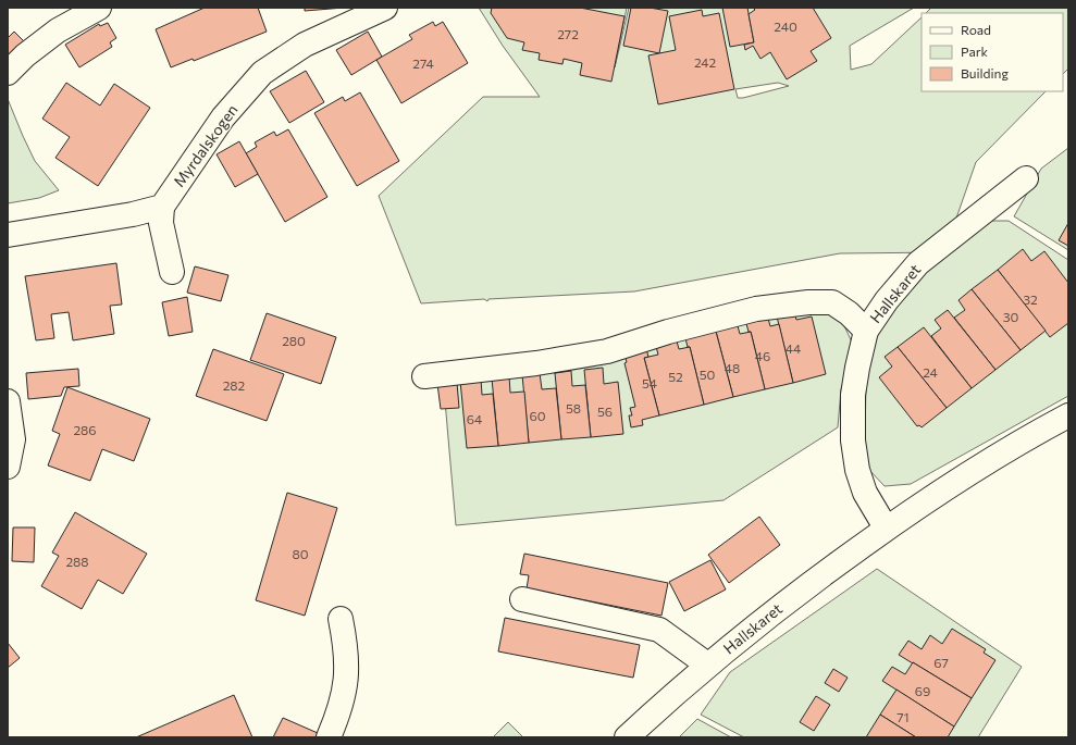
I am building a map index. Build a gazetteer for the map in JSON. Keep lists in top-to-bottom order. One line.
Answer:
{"streets":{"street":["Myrdalskogen","Hallskaret"]},"house_numbers":["240","272","242","274","32","30","280","44","46","48","24","50","52","54","282","58","56","60","64","286","80","288","67","69","71"],"legend":["Road","Park","Building"]}
